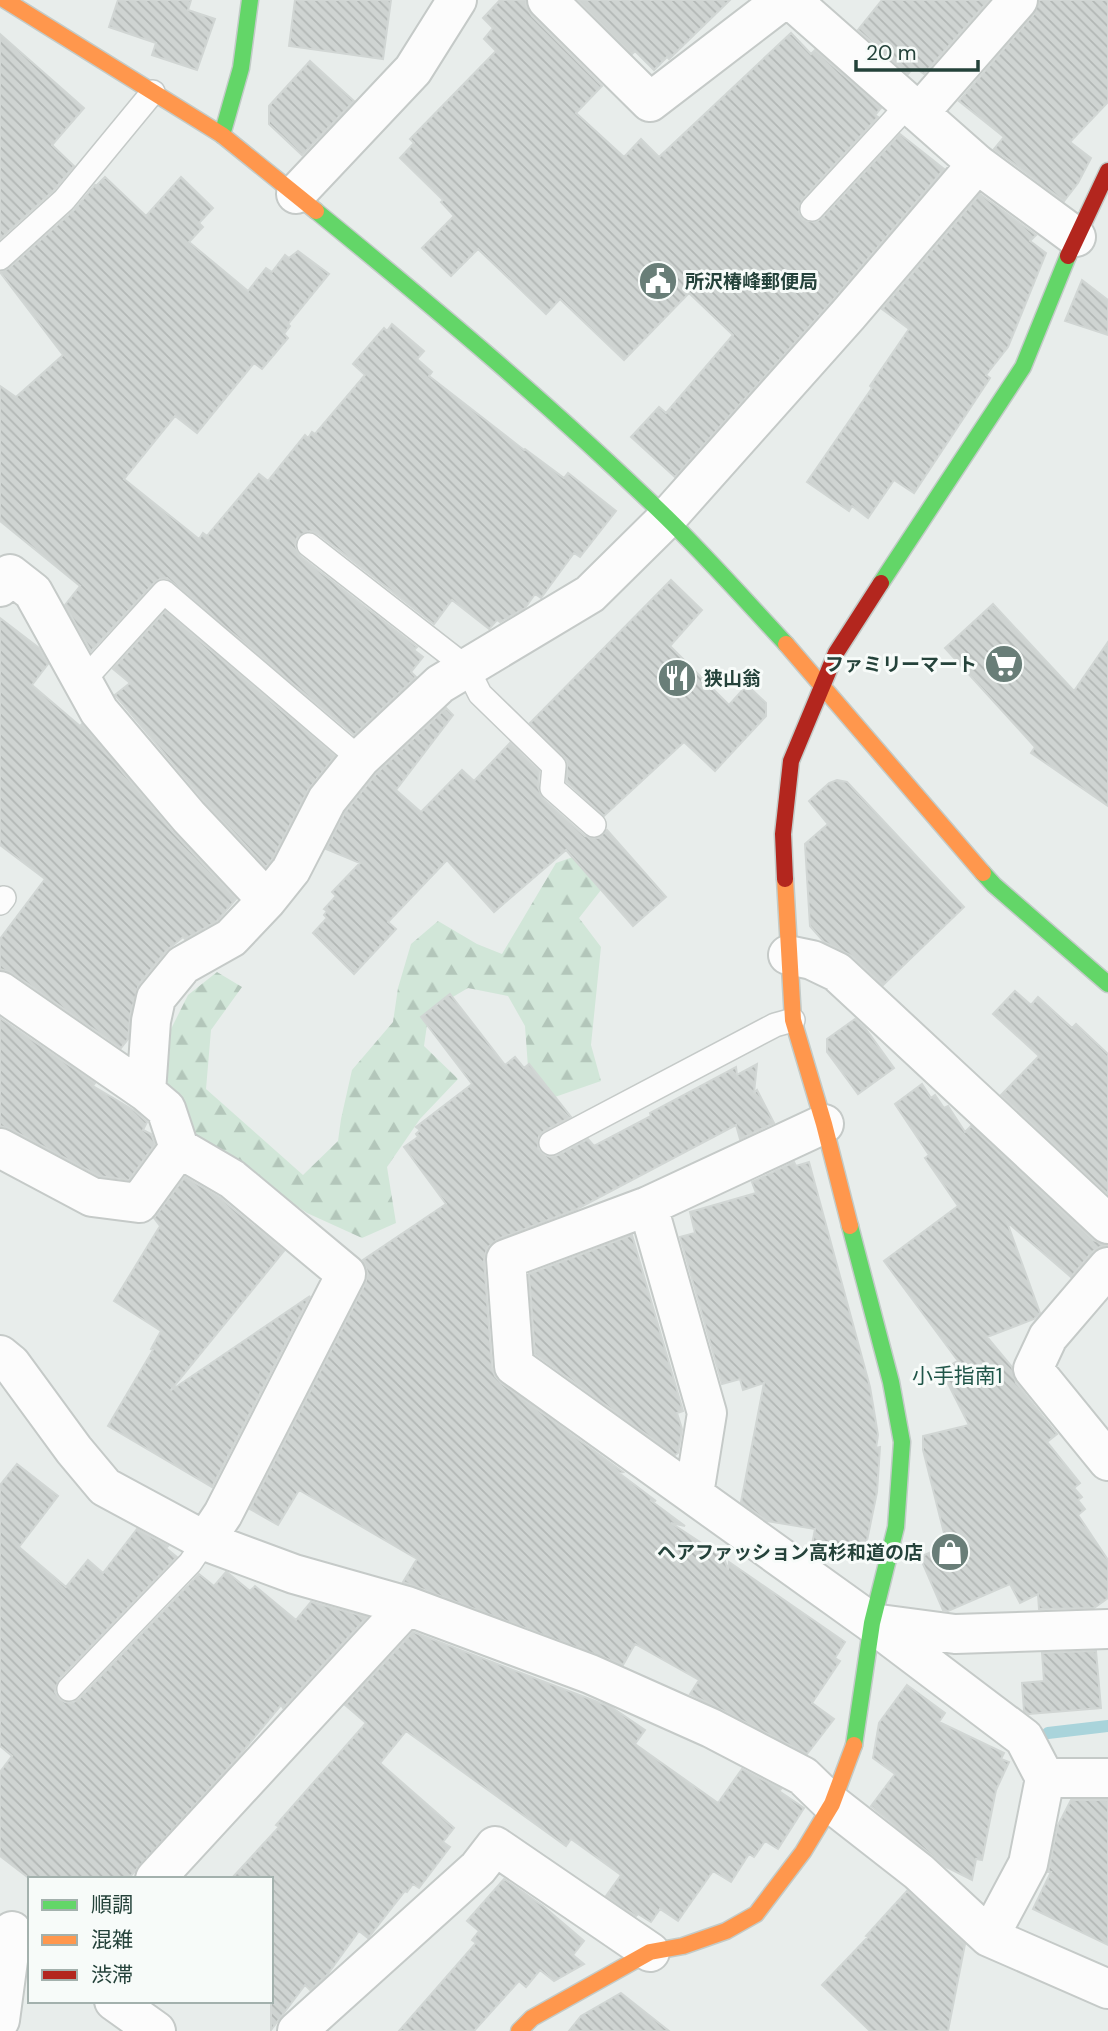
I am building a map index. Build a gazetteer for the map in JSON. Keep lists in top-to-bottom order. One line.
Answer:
{"districts":["小手指南1"],"places":{"public building":["所沢椿峰郵便局"],"supermarket":["ファミリーマート"],"restaurant":["狭山翁"],"shop":["ヘアファッション高杉和道の店"]},"legend":["順調","混雑","渋滞"],"scale_bar":"20 m"}
